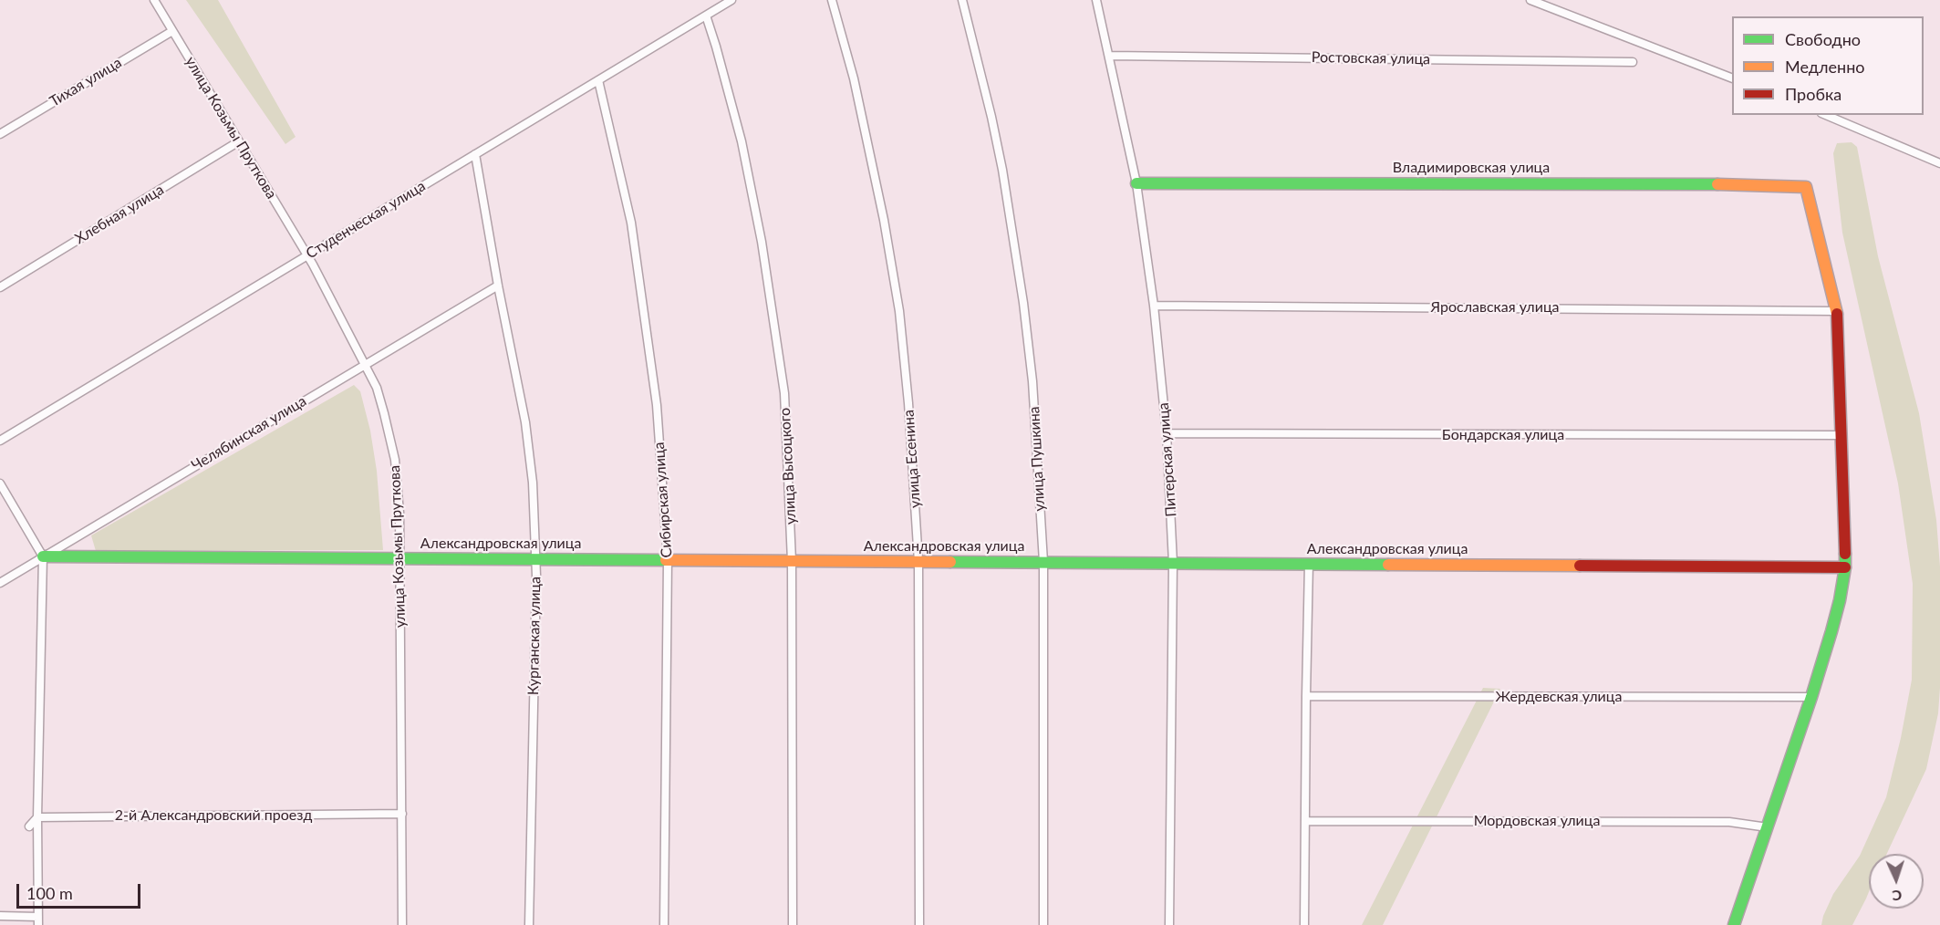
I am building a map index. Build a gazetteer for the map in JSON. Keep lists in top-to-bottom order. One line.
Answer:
{"streets":{"street":["Ростовская улица","Тихая улица","улица Козьмы Пруткова","Владимировская улица","Хлебная улица","Студенческая улица","Ярославская улица","Челябинская улица","Бондарская улица","улица Есенина","улица Пушкина","Питерская улица","улица Высоцкого","Сибирская улица","Александровская улица","Курганская улица","Жердевская улица","2-й Александровский проезд","Мордовская улица"]},"crossings":[["Ростовская улица","Питерская улица"],["Тихая улица","улица Козьмы Пруткова"],["улица Козьмы Пруткова","Хлебная улица"],["улица Козьмы Пруткова","Студенческая улица"],["улица Козьмы Пруткова","Челябинская улица"],["улица Козьмы Пруткова","Александровская улица"],["улица Козьмы Пруткова","2-й Александровский проезд"],["Владимировская улица","Ярославская улица"],["Владимировская улица","Питерская улица"],["Студенческая улица","улица Высоцкого"],["Студенческая улица","Сибирская улица"],["Студенческая улица","Курганская улица"],["Ярославская улица","Питерская улица"],["Челябинская улица","Александровская улица"],["Челябинская улица","Курганская улица"],["Бондарская улица","Питерская улица"],["улица Есенина","Александровская улица"],["улица Пушкина","Александровская улица"],["Питерская улица","Александровская улица"],["улица Высоцкого","Александровская улица"],["Сибирская улица","Александровская улица"],["Александровская улица","Курганская улица"]],"legend":["Свободно","Медленно","Пробка"],"scale_bar":"100 m","north":"bottom"}
